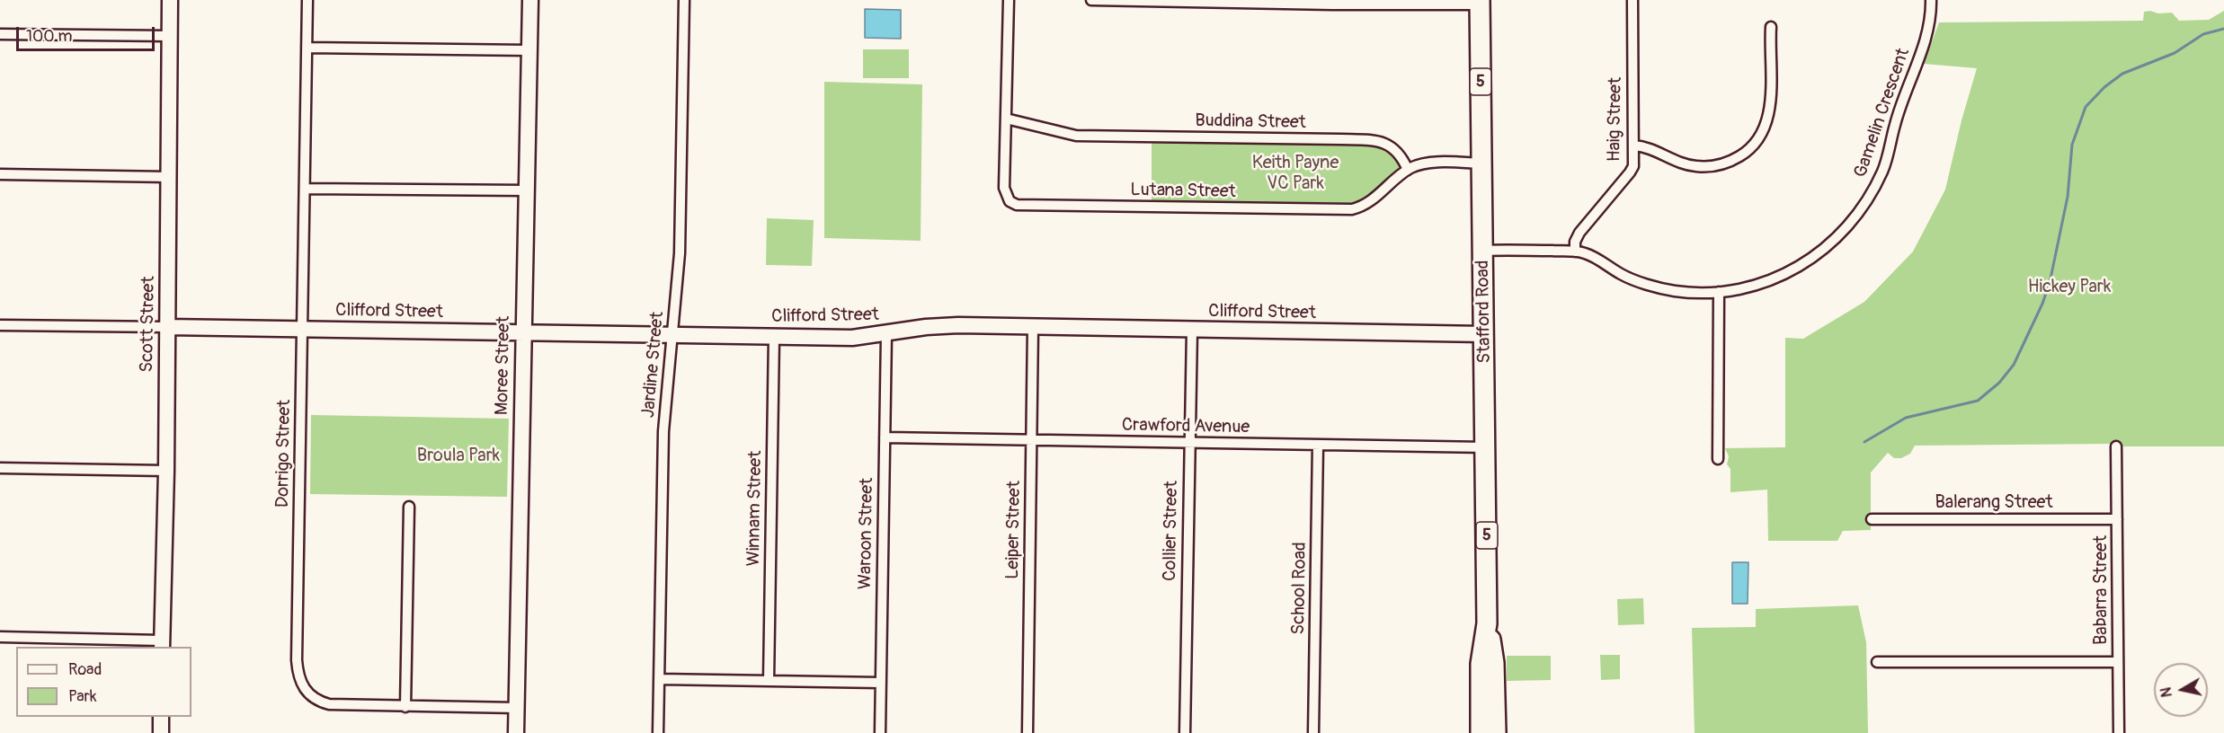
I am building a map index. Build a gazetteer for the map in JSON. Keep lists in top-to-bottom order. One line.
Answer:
{"streets":{"highway":["5","Stafford Road"],"street":["Gamelin Crescent","Haig Street","Buddina Street","Lutana Street","Clifford Street","Scott Street","Jardine Street","Moree Street","Crawford Avenue","Dorrigo Street","Balerang Street","Winnam Street","Leiper Street","Collier Street","Waroon Street","School Road","Babarra Street"]},"crossings":[["Gamelin Crescent","Haig Street"],["Gamelin Crescent","Stafford Road"],["Buddina Street","Lutana Street"],["Clifford Street","Stafford Road"],["Clifford Street","Scott Street"],["Clifford Street","Jardine Street"],["Clifford Street","Moree Street"],["Clifford Street","Dorrigo Street"],["Clifford Street","Winnam Street"],["Clifford Street","Leiper Street"],["Clifford Street","Collier Street"],["Clifford Street","Waroon Street"],["Stafford Road","Crawford Avenue"],["Moree Street","Dorrigo Street"],["Crawford Avenue","Leiper Street"],["Crawford Avenue","Collier Street"],["Crawford Avenue","Waroon Street"],["Crawford Avenue","School Road"],["Balerang Street","Babarra Street"]],"parks":["Keith Payne VC Park","Hickey Park","Broula Park"],"legend":["Road","Park"],"scale_bar":"100 m","north":"left"}
